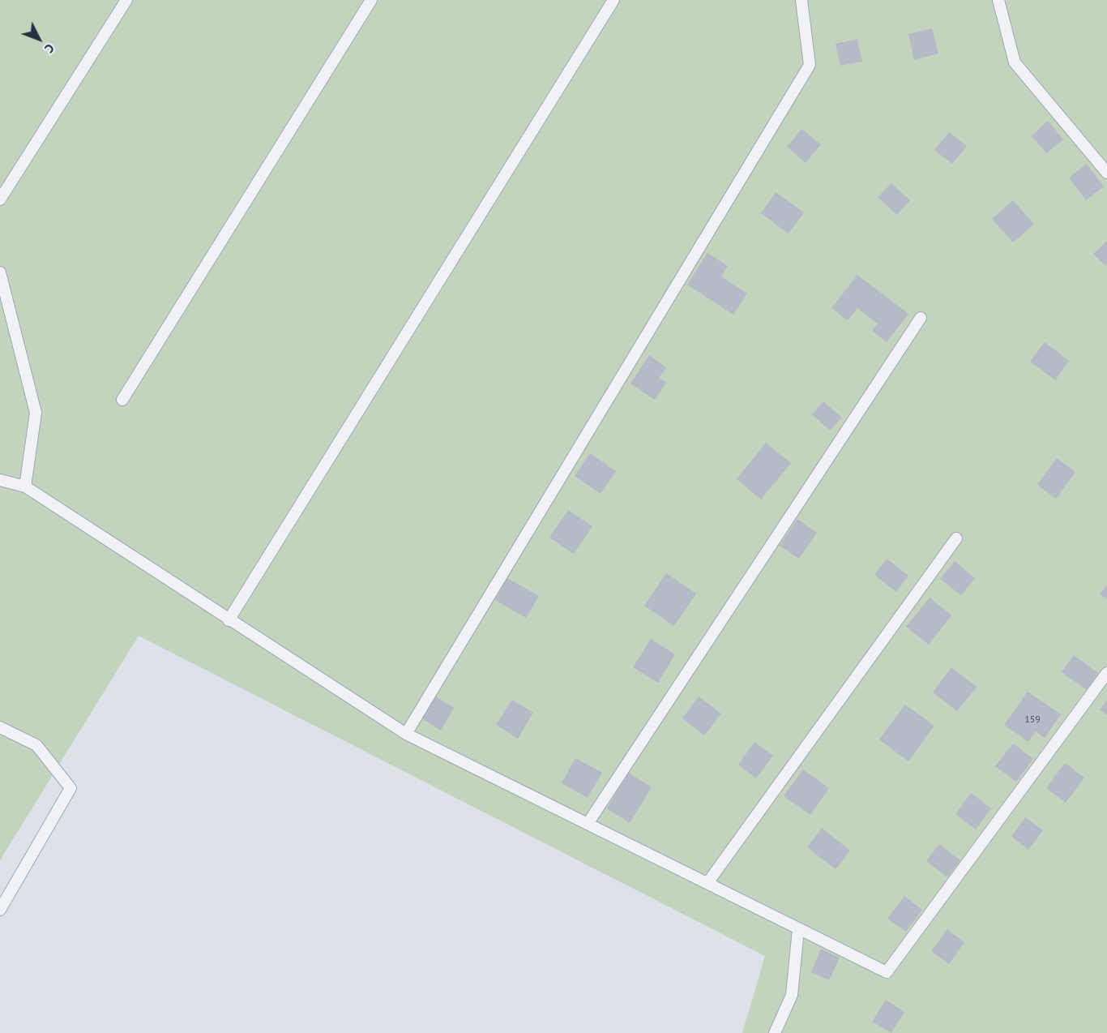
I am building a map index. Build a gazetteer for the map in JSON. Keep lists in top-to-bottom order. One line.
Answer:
{"house_numbers":["159"],"north":"bottom right"}
